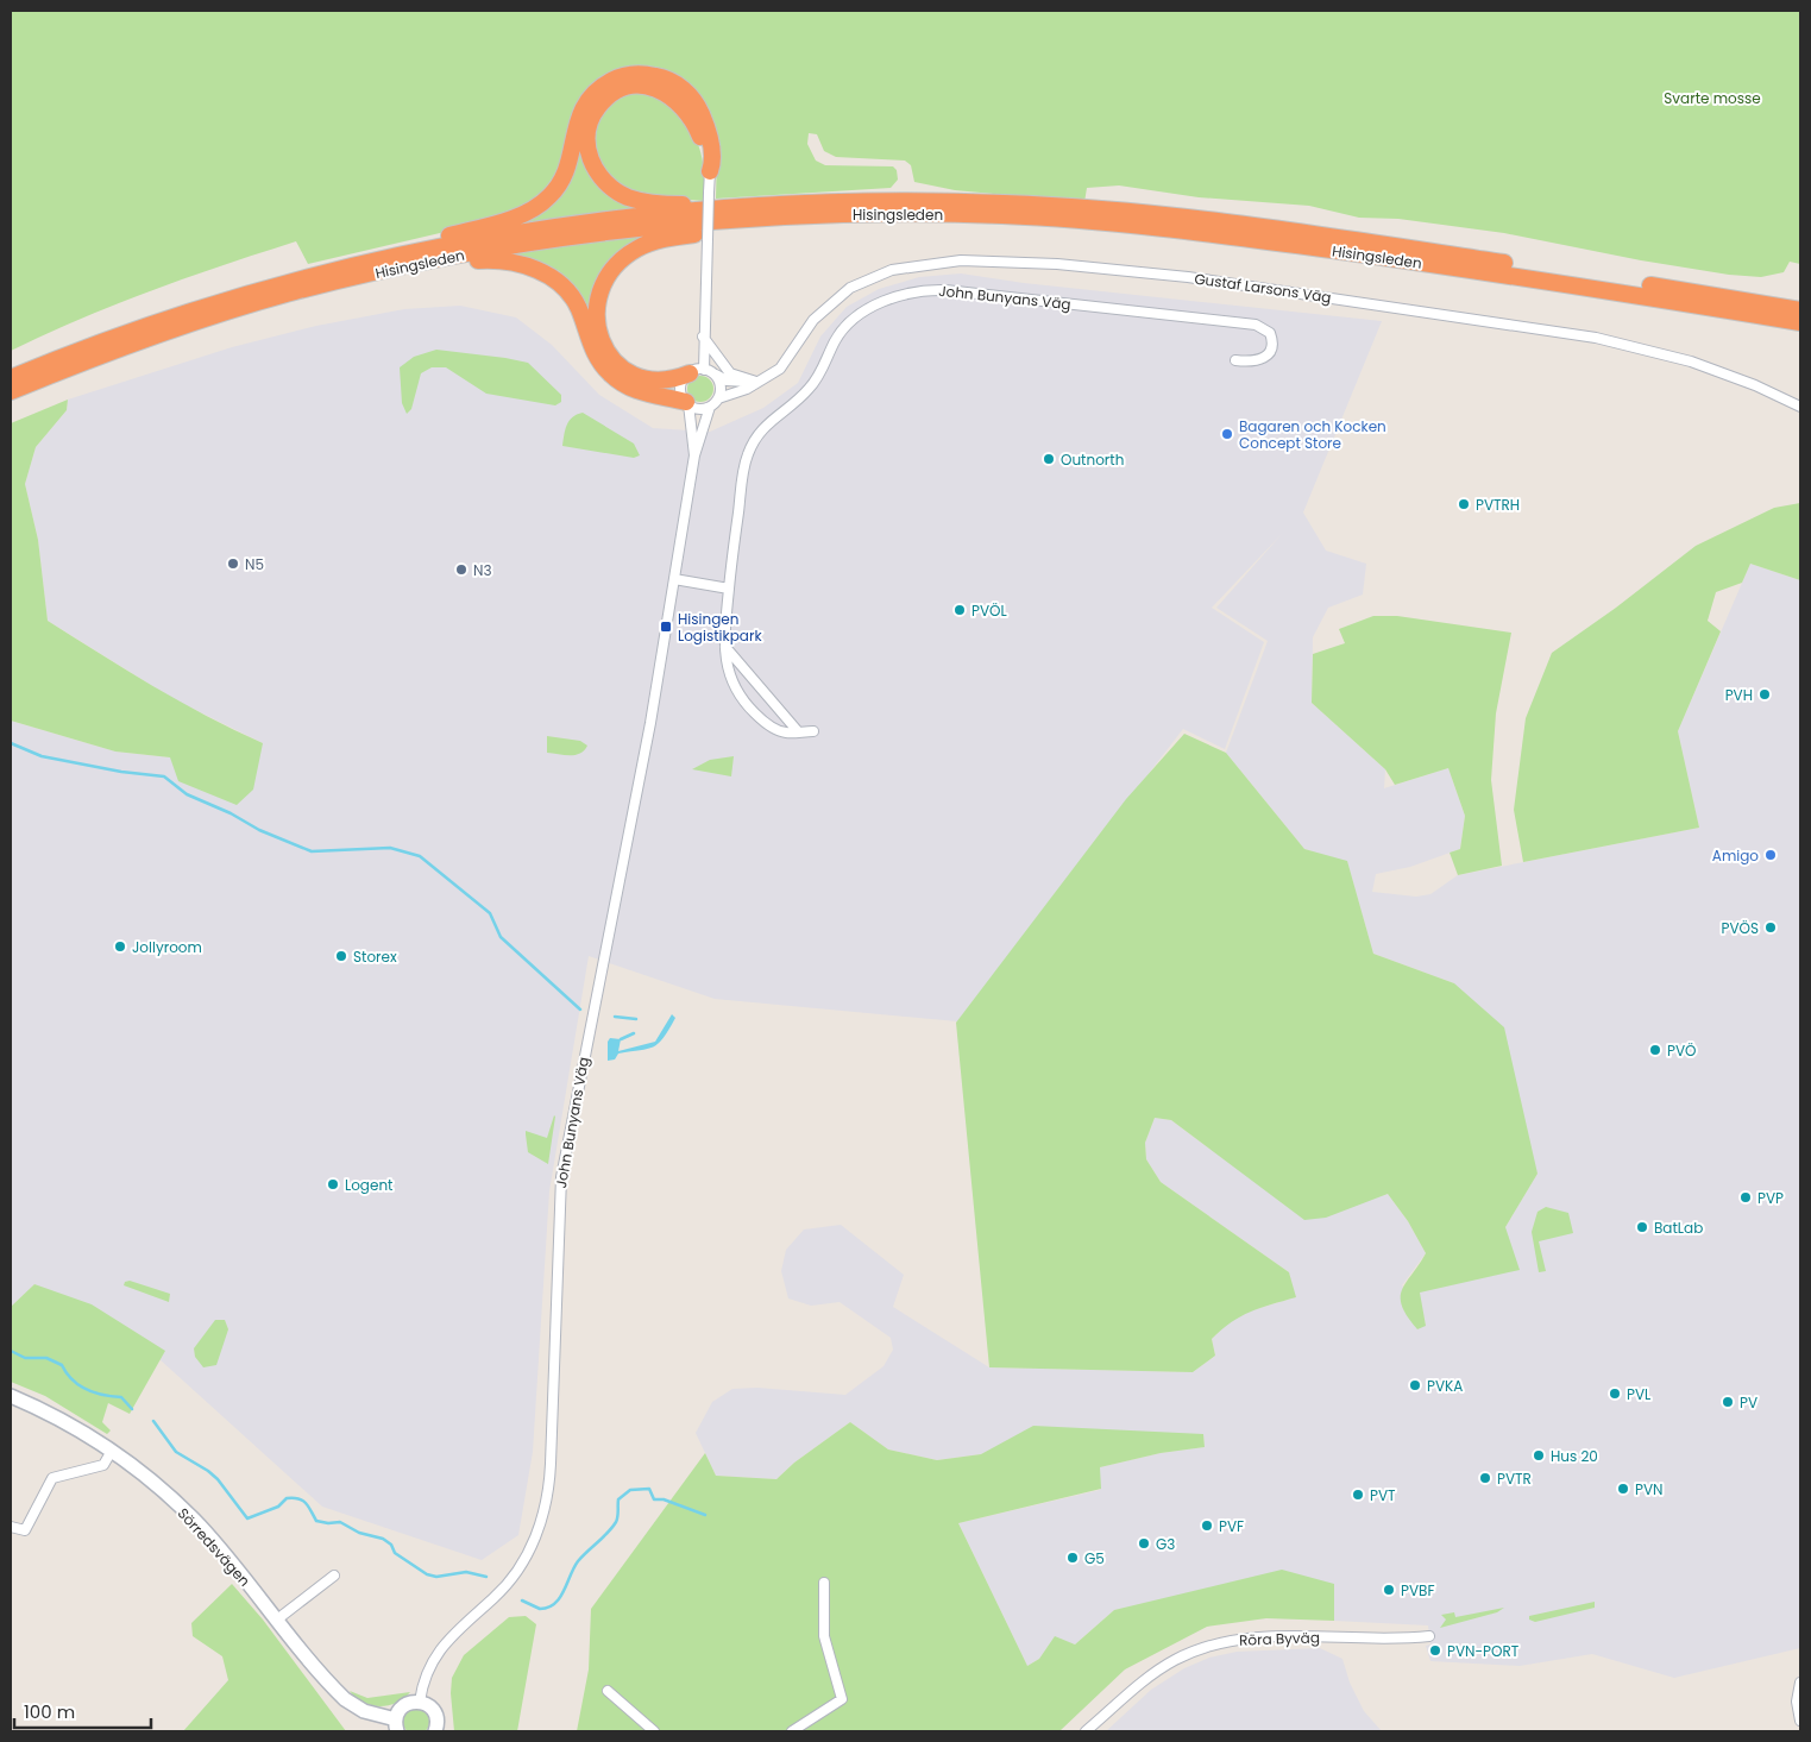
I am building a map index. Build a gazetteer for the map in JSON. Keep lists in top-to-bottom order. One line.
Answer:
{"streets":{"highway":["Hisingsleden"],"street":["Gustaf Larsons Väg","John Bunyans Väg","Sörredsvägen","Röra Byväg"]},"crossings":[["Gustaf Larsons Väg","John Bunyans Väg"],["John Bunyans Väg","Sörredsvägen"]],"parks":["Svarte mosse"],"places":{"other":["Bagaren och Kocken Concept Store","Outnorth","PVTRH","N5","N3","PVÖL","PVH","Amigo","PVÖS","Jollyroom","Storex","PVÖ","Logent","PVP","BatLab","PVKA","PVL","PV","Hus 20","PVTR","PVN","PVT","PVF","G3","G5","PVBF","PVN-PORT"],"transit":["Hisingen Logistikpark"]},"scale_bar":"100 m"}
